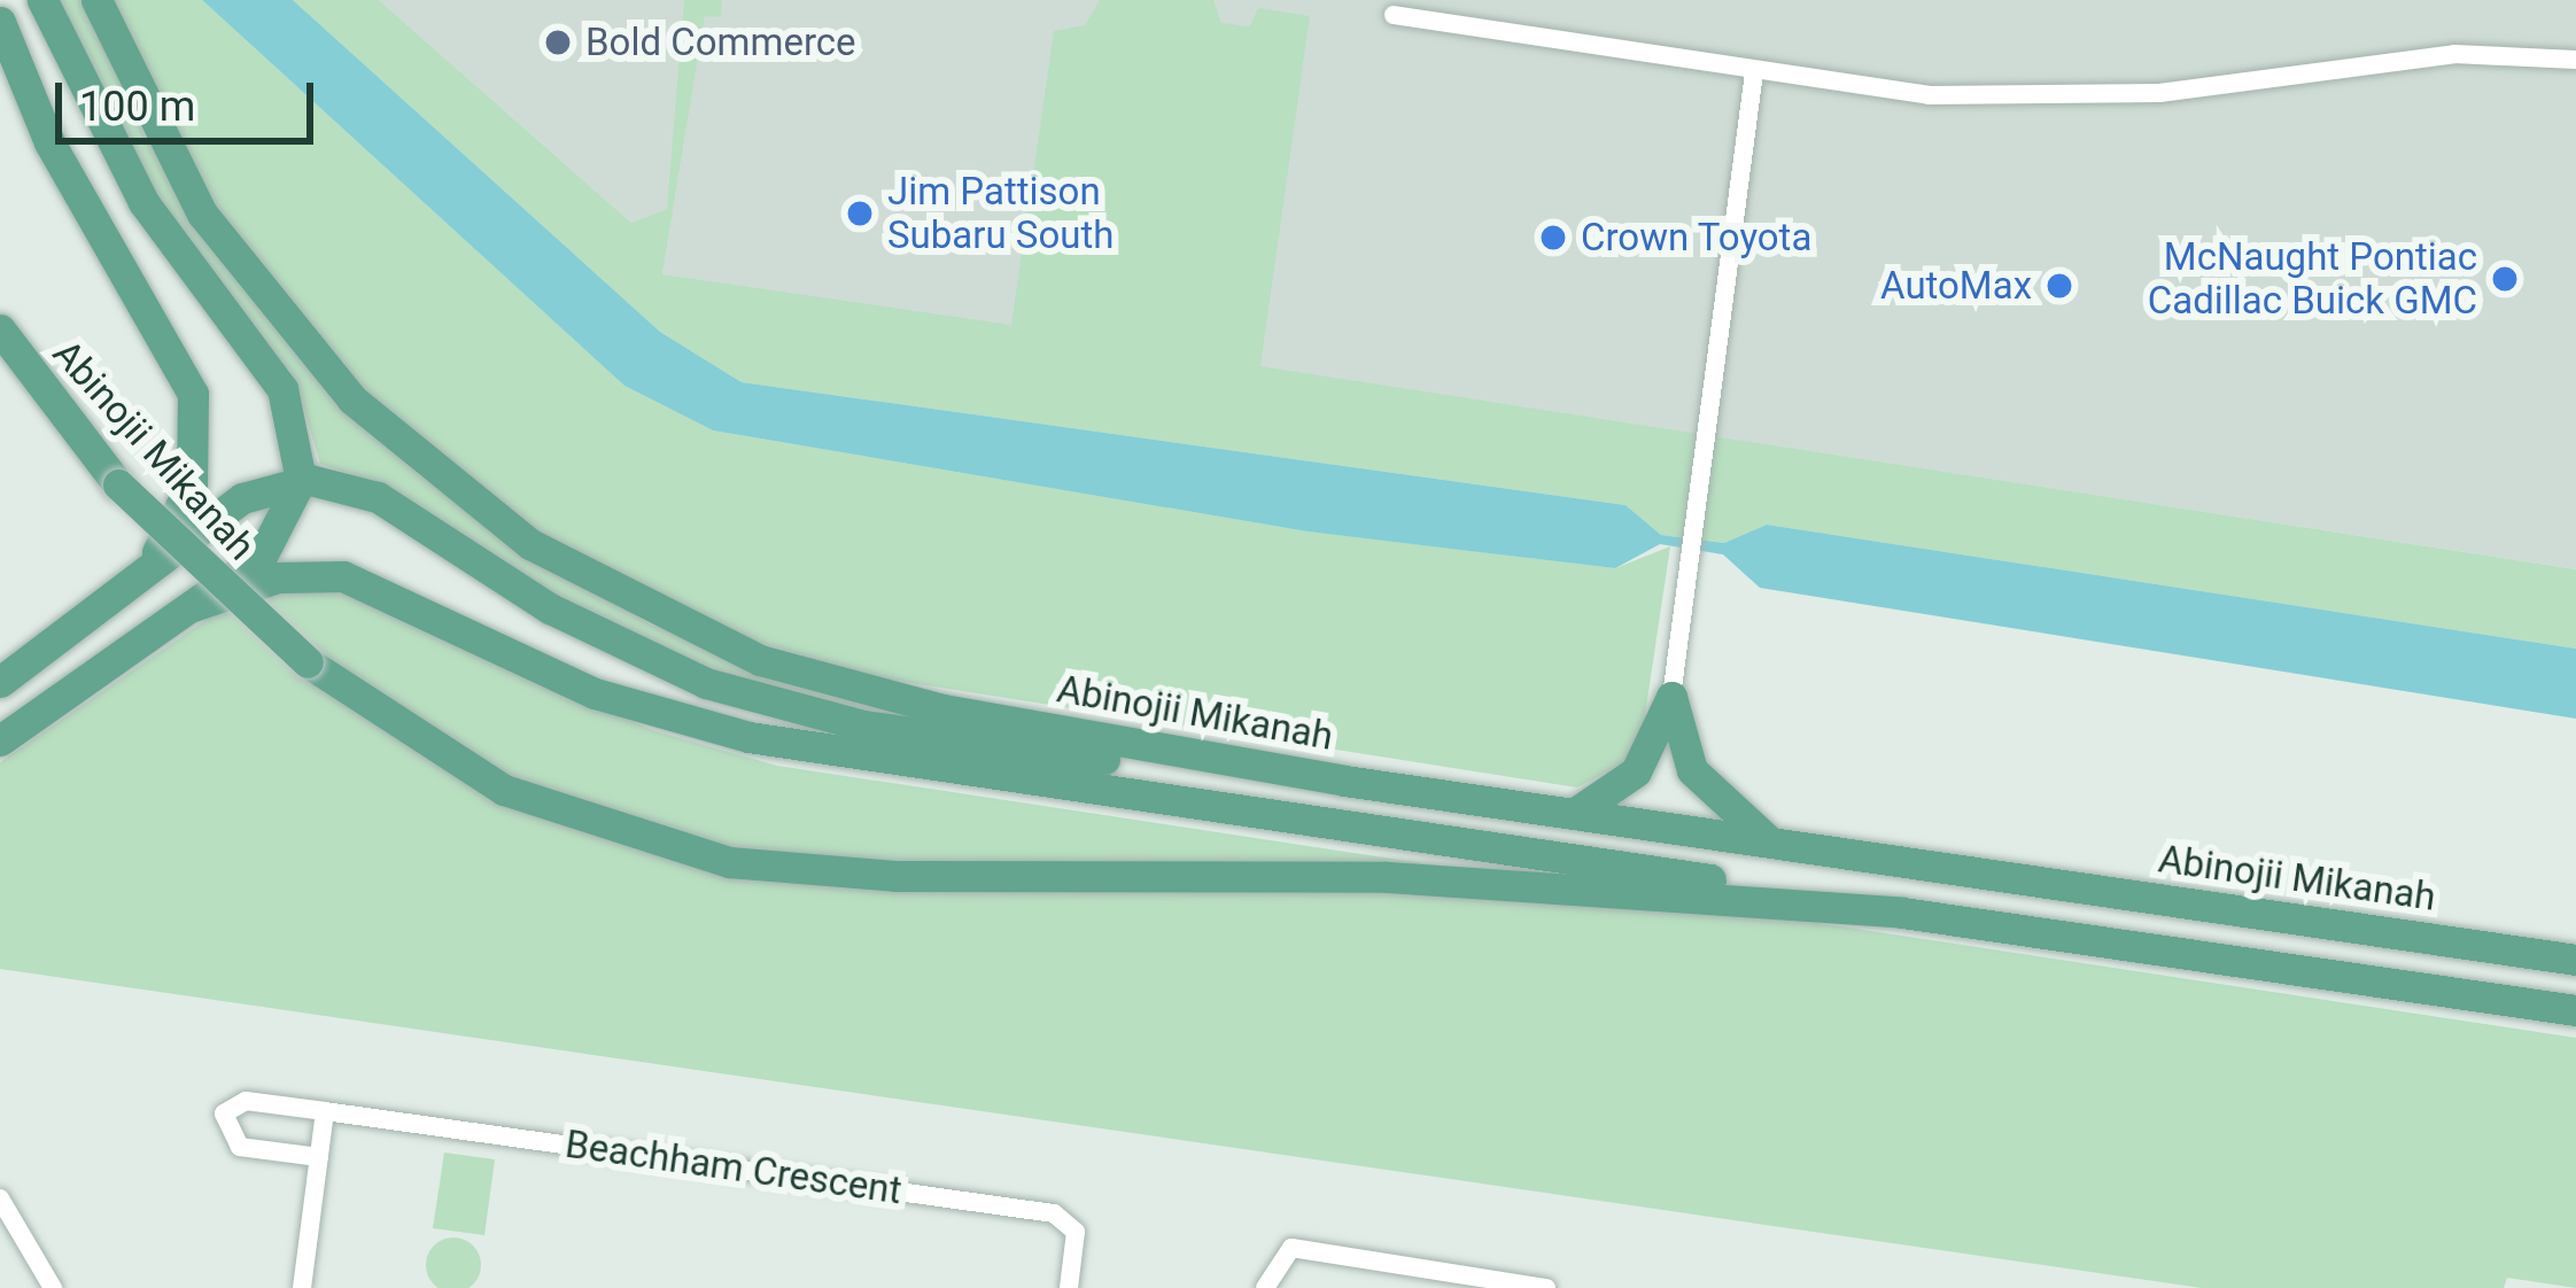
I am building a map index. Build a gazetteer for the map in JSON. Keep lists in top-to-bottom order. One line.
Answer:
{"streets":{"main road":["Abinojii Mikanah"],"street":["Beachham Crescent"]},"places":["Bold Commerce","Jim Pattison Subaru South","Crown Toyota","McNaught Pontiac Cadillac Buick GMC","AutoMax"],"scale_bar":"100 m"}
